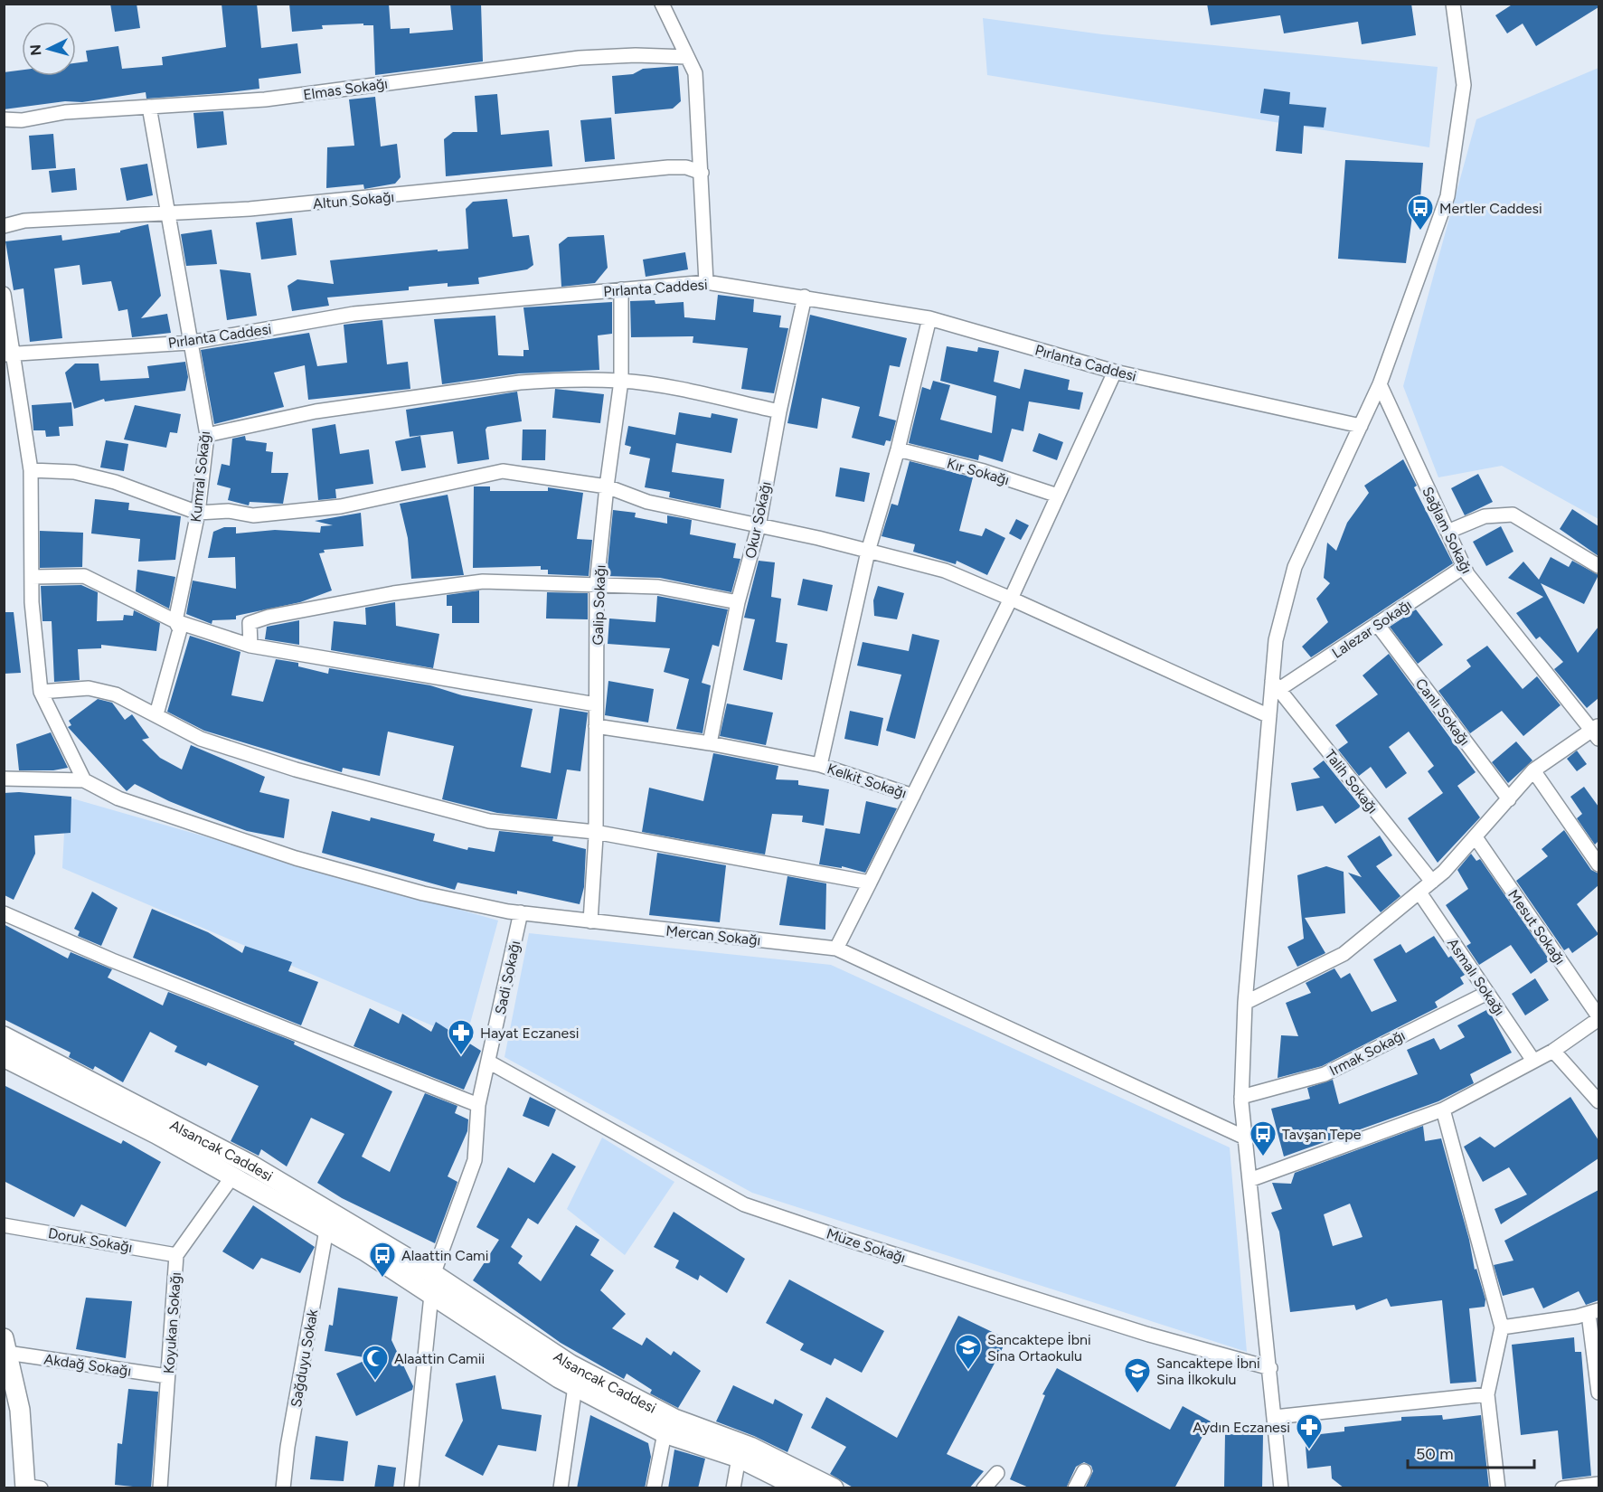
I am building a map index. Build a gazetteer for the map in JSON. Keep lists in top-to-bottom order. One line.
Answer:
{"streets":{"street":["Elmas Sokağı","Altun Sokağı","Pırlanta Caddesi","Kır Sokağı","Kumral Sokağı","Okur Sokağı","Sağlam Sokağı","Galip Sokağı","Lalezar Sokağı","Canlı Sokağı","Kelkit Sokağı","Talih Sokağı","Mesut Sokağı","Mercan Sokağı","Asmalı Sokağı","Sadi Sokağı","Irmak Sokağı","Alsancak Caddesi","Doruk Sokağı","Müze Sokağı","Koyukan Sokağı","Sağduyu Sokak","Akdağ Sokağı"]},"crossings":[["Elmas Sokağı","Kumral Sokağı"],["Altun Sokağı","Kumral Sokağı"],["Pırlanta Caddesi","Kumral Sokağı"],["Pırlanta Caddesi","Okur Sokağı"],["Pırlanta Caddesi","Galip Sokağı"],["Okur Sokağı","Kelkit Sokağı"],["Sağlam Sokağı","Lalezar Sokağı"],["Galip Sokağı","Kelkit Sokağı"],["Galip Sokağı","Mercan Sokağı"],["Lalezar Sokağı","Canlı Sokağı"],["Lalezar Sokağı","Talih Sokağı"],["Mercan Sokağı","Sadi Sokağı"],["Asmalı Sokağı","Irmak Sokağı"],["Sadi Sokağı","Alsancak Caddesi"],["Sadi Sokağı","Müze Sokağı"],["Alsancak Caddesi","Koyukan Sokağı"],["Alsancak Caddesi","Sağduyu Sokak"],["Doruk Sokağı","Koyukan Sokağı"],["Koyukan Sokağı","Akdağ Sokağı"]],"places":{"bus stop":["Mertler Caddesi","Tavşan Tepe","Alaattin Cami"],"pharmacy":["Hayat Eczanesi","Aydın Eczanesi"],"school or university":["Sancaktepe İbni Sina Ortaokulu","Sancaktepe İbni Sina İlkokulu"],"mosque":["Alaattin Camii"]},"scale_bar":"50 m","north":"left"}
